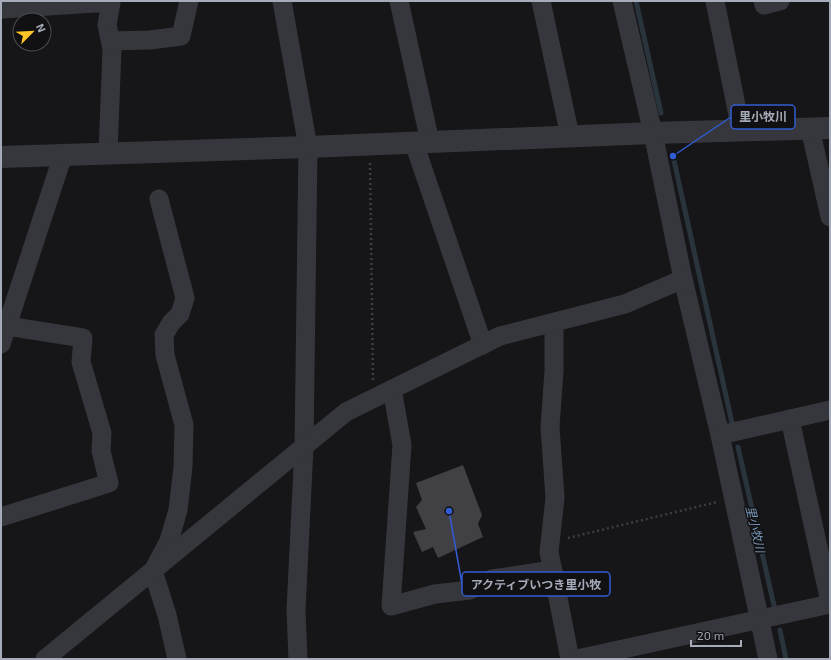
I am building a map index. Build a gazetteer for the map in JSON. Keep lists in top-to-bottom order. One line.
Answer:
{"water":["里小牧川"],"places":["里小牧川","アクティブいつき里小牧"],"scale_bar":"20 m","north":"top right"}
